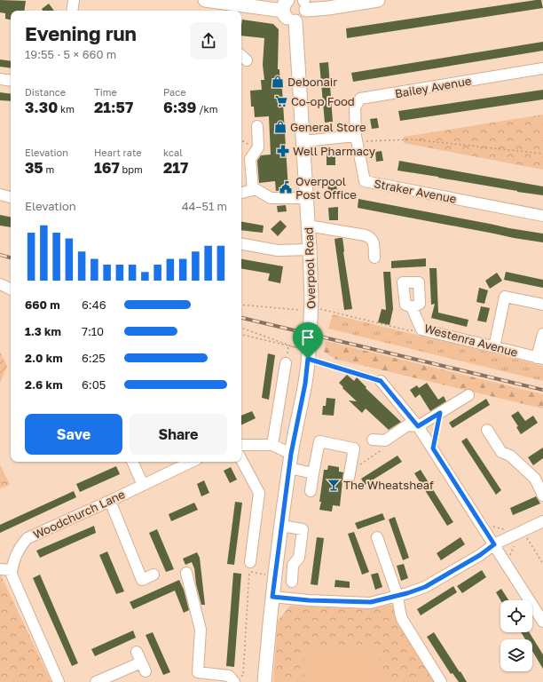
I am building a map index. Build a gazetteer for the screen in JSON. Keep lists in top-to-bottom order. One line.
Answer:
{"streets":{"main road":["Overpool Road"],"street":["Bailey Avenue","Straker Avenue","Westenra Avenue","Woodchurch Lane"]},"crossings":[["Bailey Avenue","Straker Avenue"]],"places":{"shop":["Debonair","General Store"],"supermarket":["Co-op Food"],"pharmacy":["Well Pharmacy"],"public building":["Overpool Post Office"],"bar":["The Wheatsheaf"]},"page":{"heading":["Evening run","19:55 · 5 × 660 m"],"stats":[["Distance","3.30 km"],["Time","21:57"],["Pace","6:39 /km"],["Elevation","35 m"],["Heart rate","167 bpm"],["kcal","217"]],"chart":["Elevation","44–51 m"],"list":[{"name":"660 m","note":"6:46"},{"name":"1.3 km","note":"7:10"},{"name":"2.0 km","note":"6:25"},{"name":"2.6 km","note":"6:05"}],"buttons":["Save","Share"]}}
